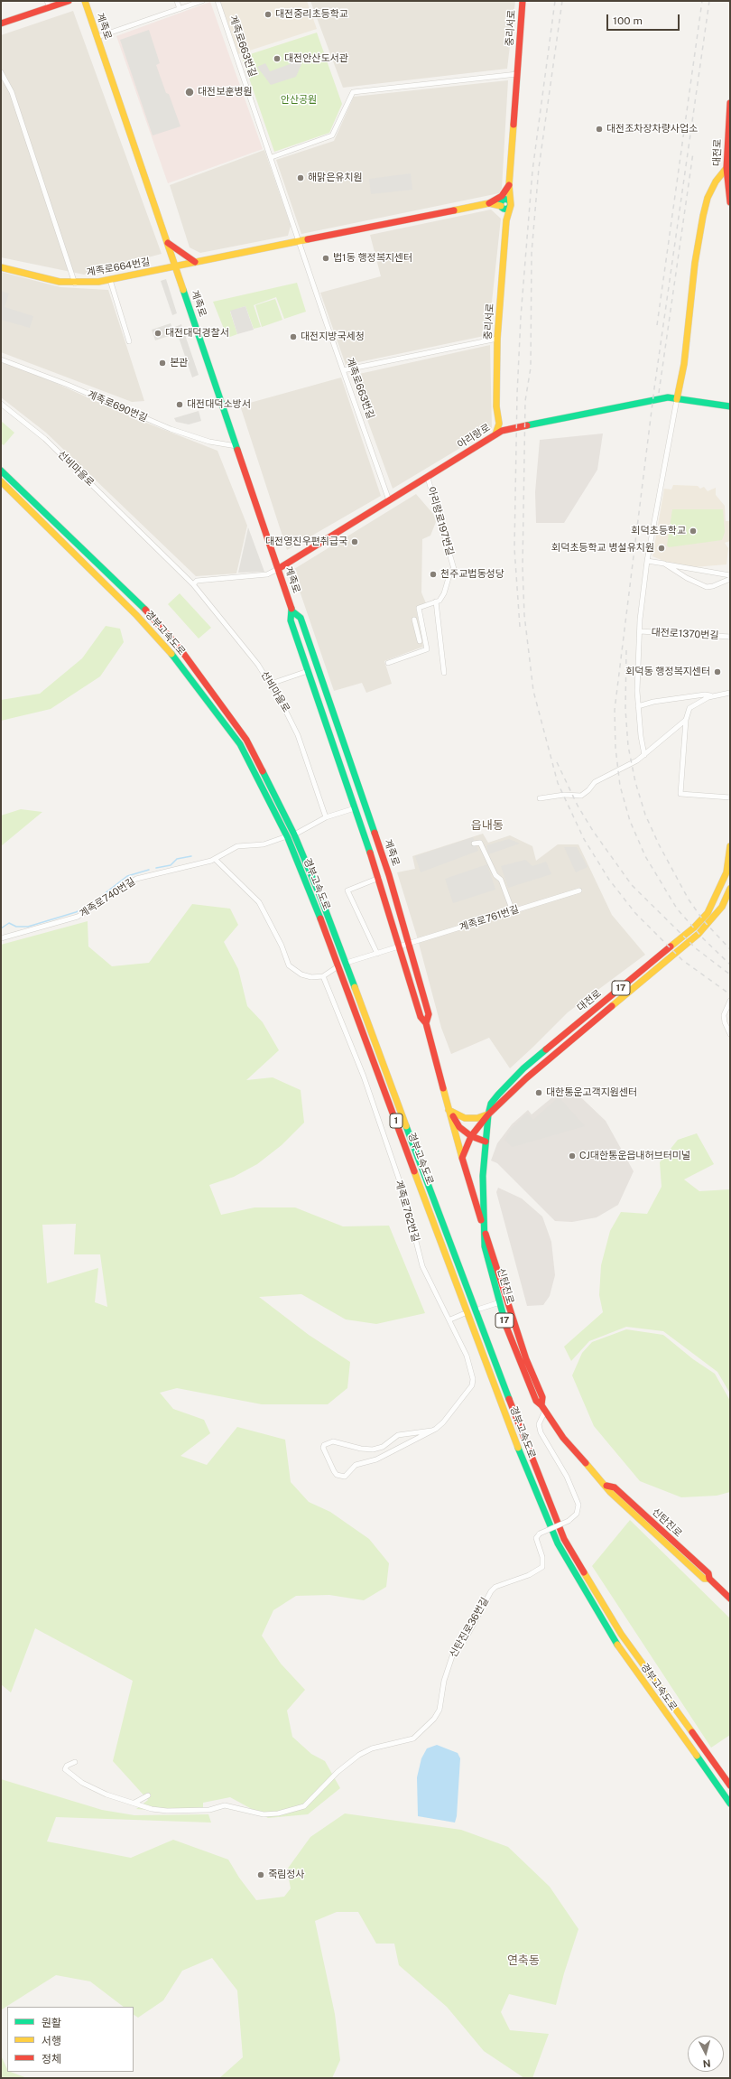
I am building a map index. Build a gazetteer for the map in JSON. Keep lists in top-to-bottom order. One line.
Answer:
{"streets":{"main road":["계족로","중리서로","대전로","계족로664번길","아리랑로","경부고속도로","17","1","신탄진로"],"street":["계족로663번길","계족로690번길","선비마을로","아리랑로197번길","대전로1370번길","계족로740번길","계족로761번길","계족로762번길","신탄진로36번길"]},"crossings":[["계족로","대전로"],["계족로","계족로664번길"],["계족로","계족로690번길"],["계족로","아리랑로"],["계족로","계족로761번길"],["계족로","신탄진로"],["중리서로","아리랑로"],["계족로663번길","아리랑로"],["대전로","신탄진로"],["아리랑로","아리랑로197번길"],["신탄진로","신탄진로36번길"]],"districts":["읍내동","연축동"],"parks":["안산공원"],"places":["대전중리초등학교","대전안산도서관","대전보훈병원","대전조차장차량사업소","해맑은유치원","법1동 행정복지센터","대전대덕경찰서","대전지방국세청","본관","대전대덕소방서","회덕초등학교","대전영진우편취급국","회덕초등학교 병설유치원","천주교법동성당","회덕동 행정복지센터","대한통운고객지원센터","CJ대한통운읍내허브터미널","죽림정사"],"legend":["원활","서행","정체"],"scale_bar":"100 m","north":"bottom"}
